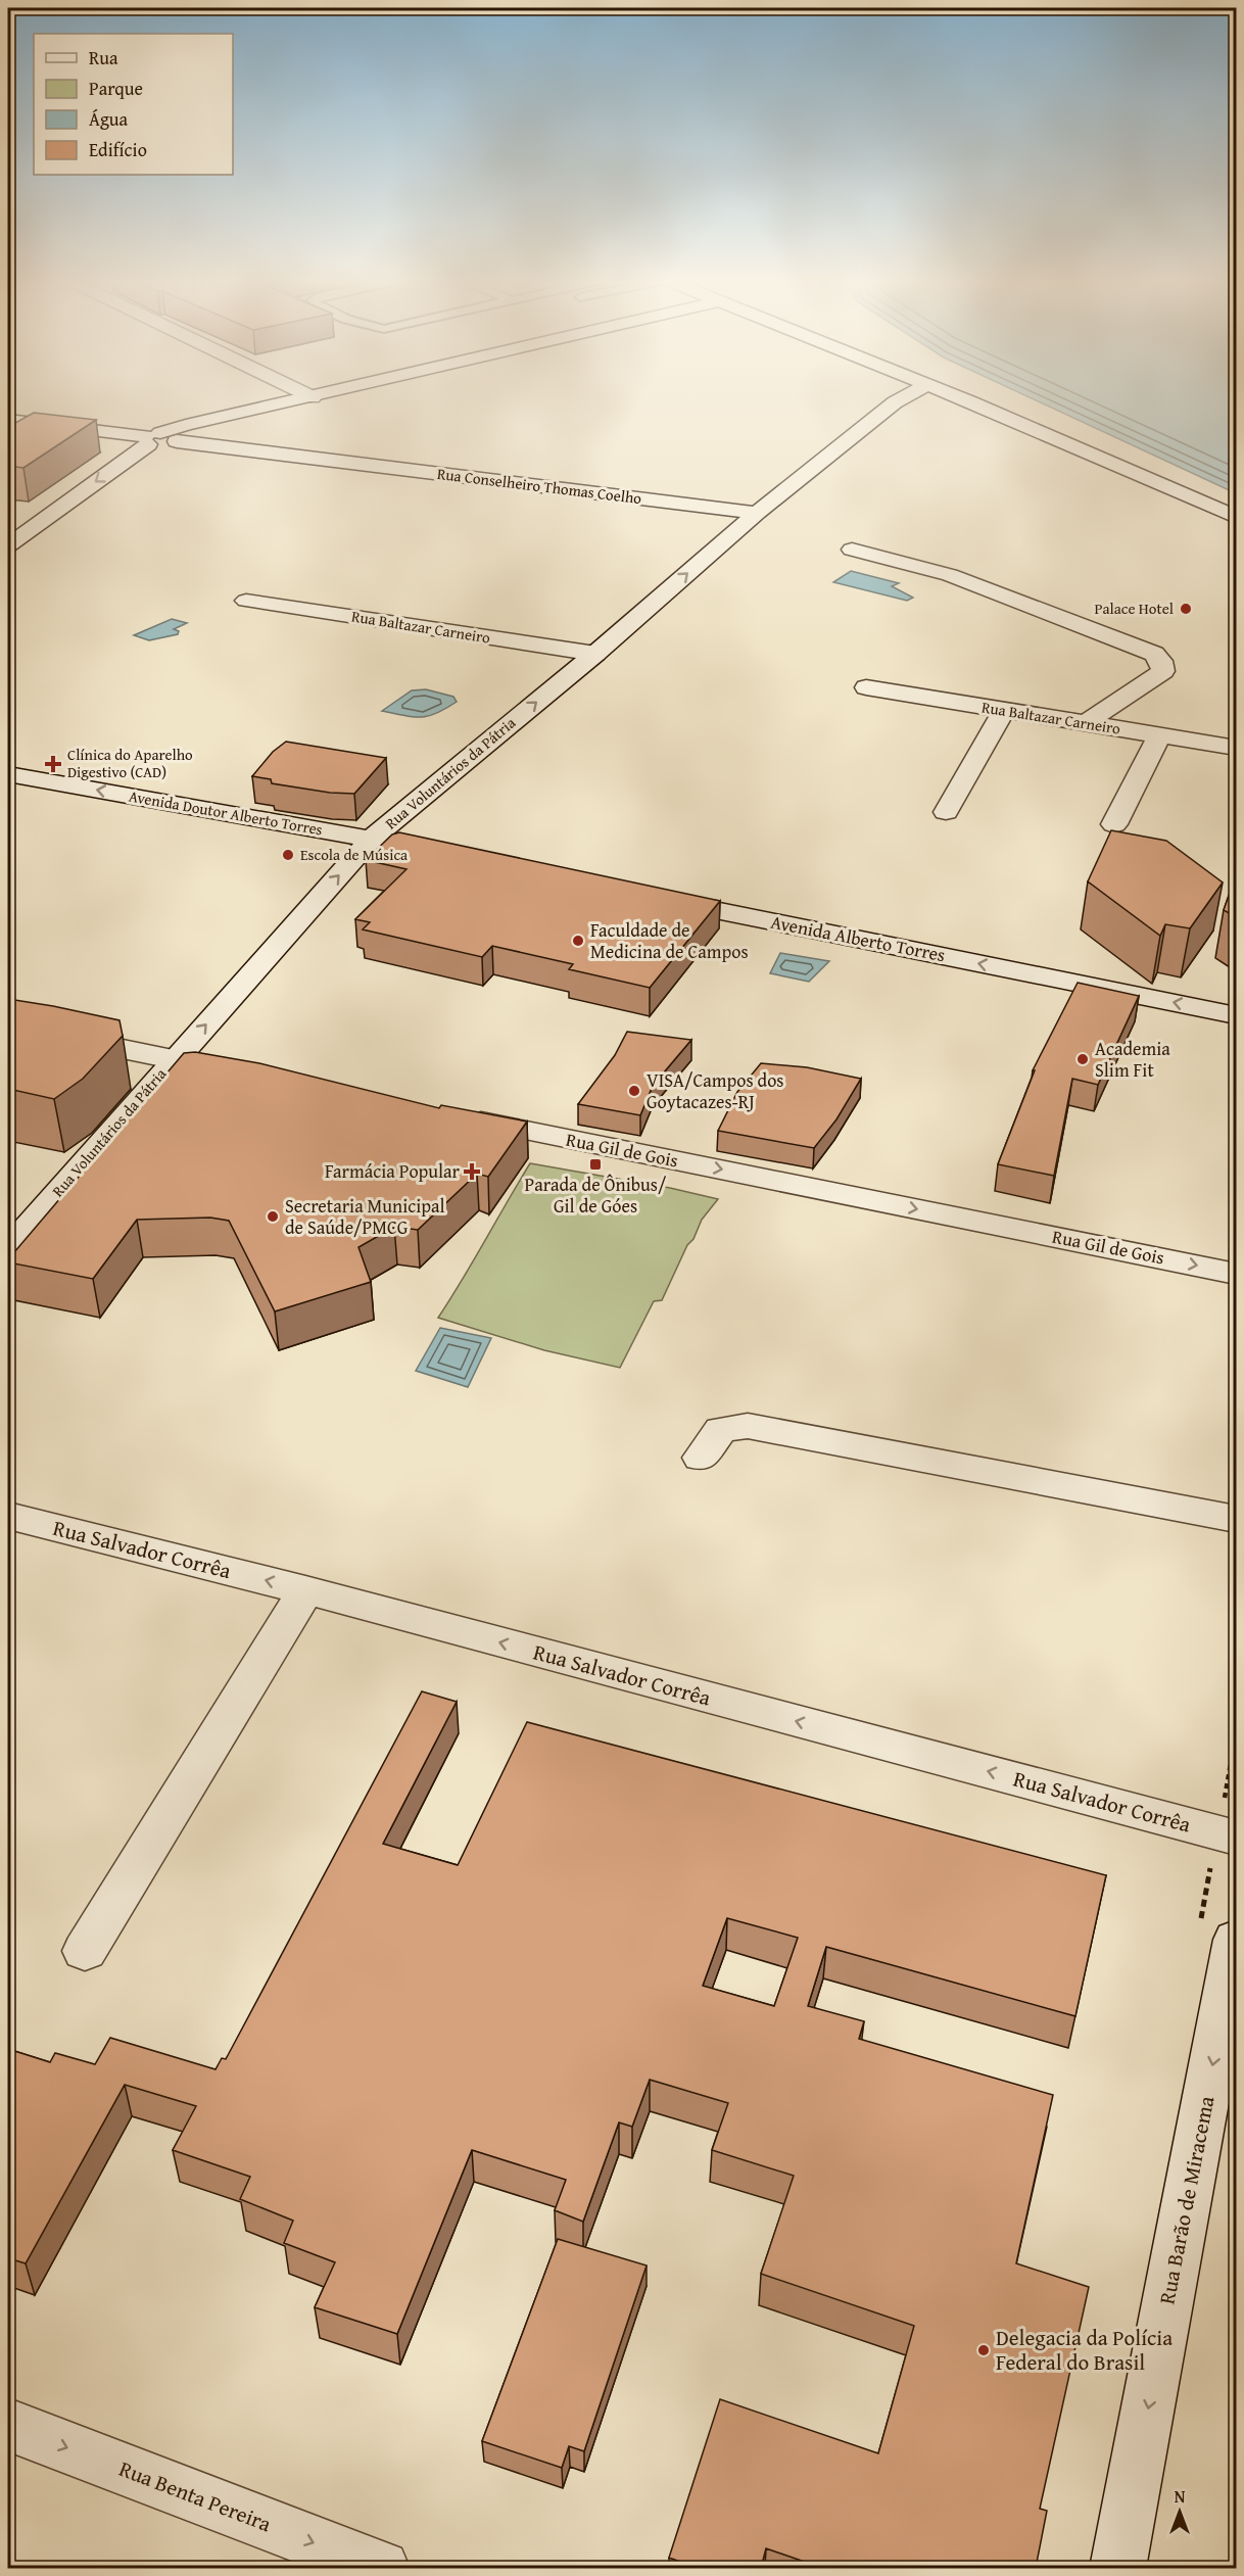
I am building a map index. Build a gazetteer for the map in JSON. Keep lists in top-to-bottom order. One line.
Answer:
{"streets":{"main road":["Rua Conselheiro Thomas Coelho","Rua Baltazar Carneiro","Rua Voluntários da Pátria","Avenida Doutor Alberto Torres","Avenida Alberto Torres","Rua Gil de Gois","Rua Salvador Corrêa","Rua Barão de Miracema","Rua Benta Pereira"]},"crossings":[["Rua Conselheiro Thomas Coelho","Rua Voluntários da Pátria"],["Rua Baltazar Carneiro","Rua Voluntários da Pátria"],["Rua Voluntários da Pátria","Avenida Doutor Alberto Torres"]],"one_way":["Rua Voluntários da Pátria","Avenida Alberto Torres","Rua Barão de Miracema","Rua Benta Pereira"],"places":{"other":["Palace Hotel","Escola de Música","Faculdade de Medicina de Campos","Academia Slim Fit","VISA/Campos dos Goytacazes-RJ","Secretaria Municipal de Saúde/PMCG","Delegacia da Polícia Federal do Brasil"],"health":["Clínica do Aparelho Digestivo (CAD)","Farmácia Popular"],"transit":["Parada de Ônibus/ Gil de Góes"]},"legend":["Rua","Parque","Água","Edifício"],"north":"top"}
